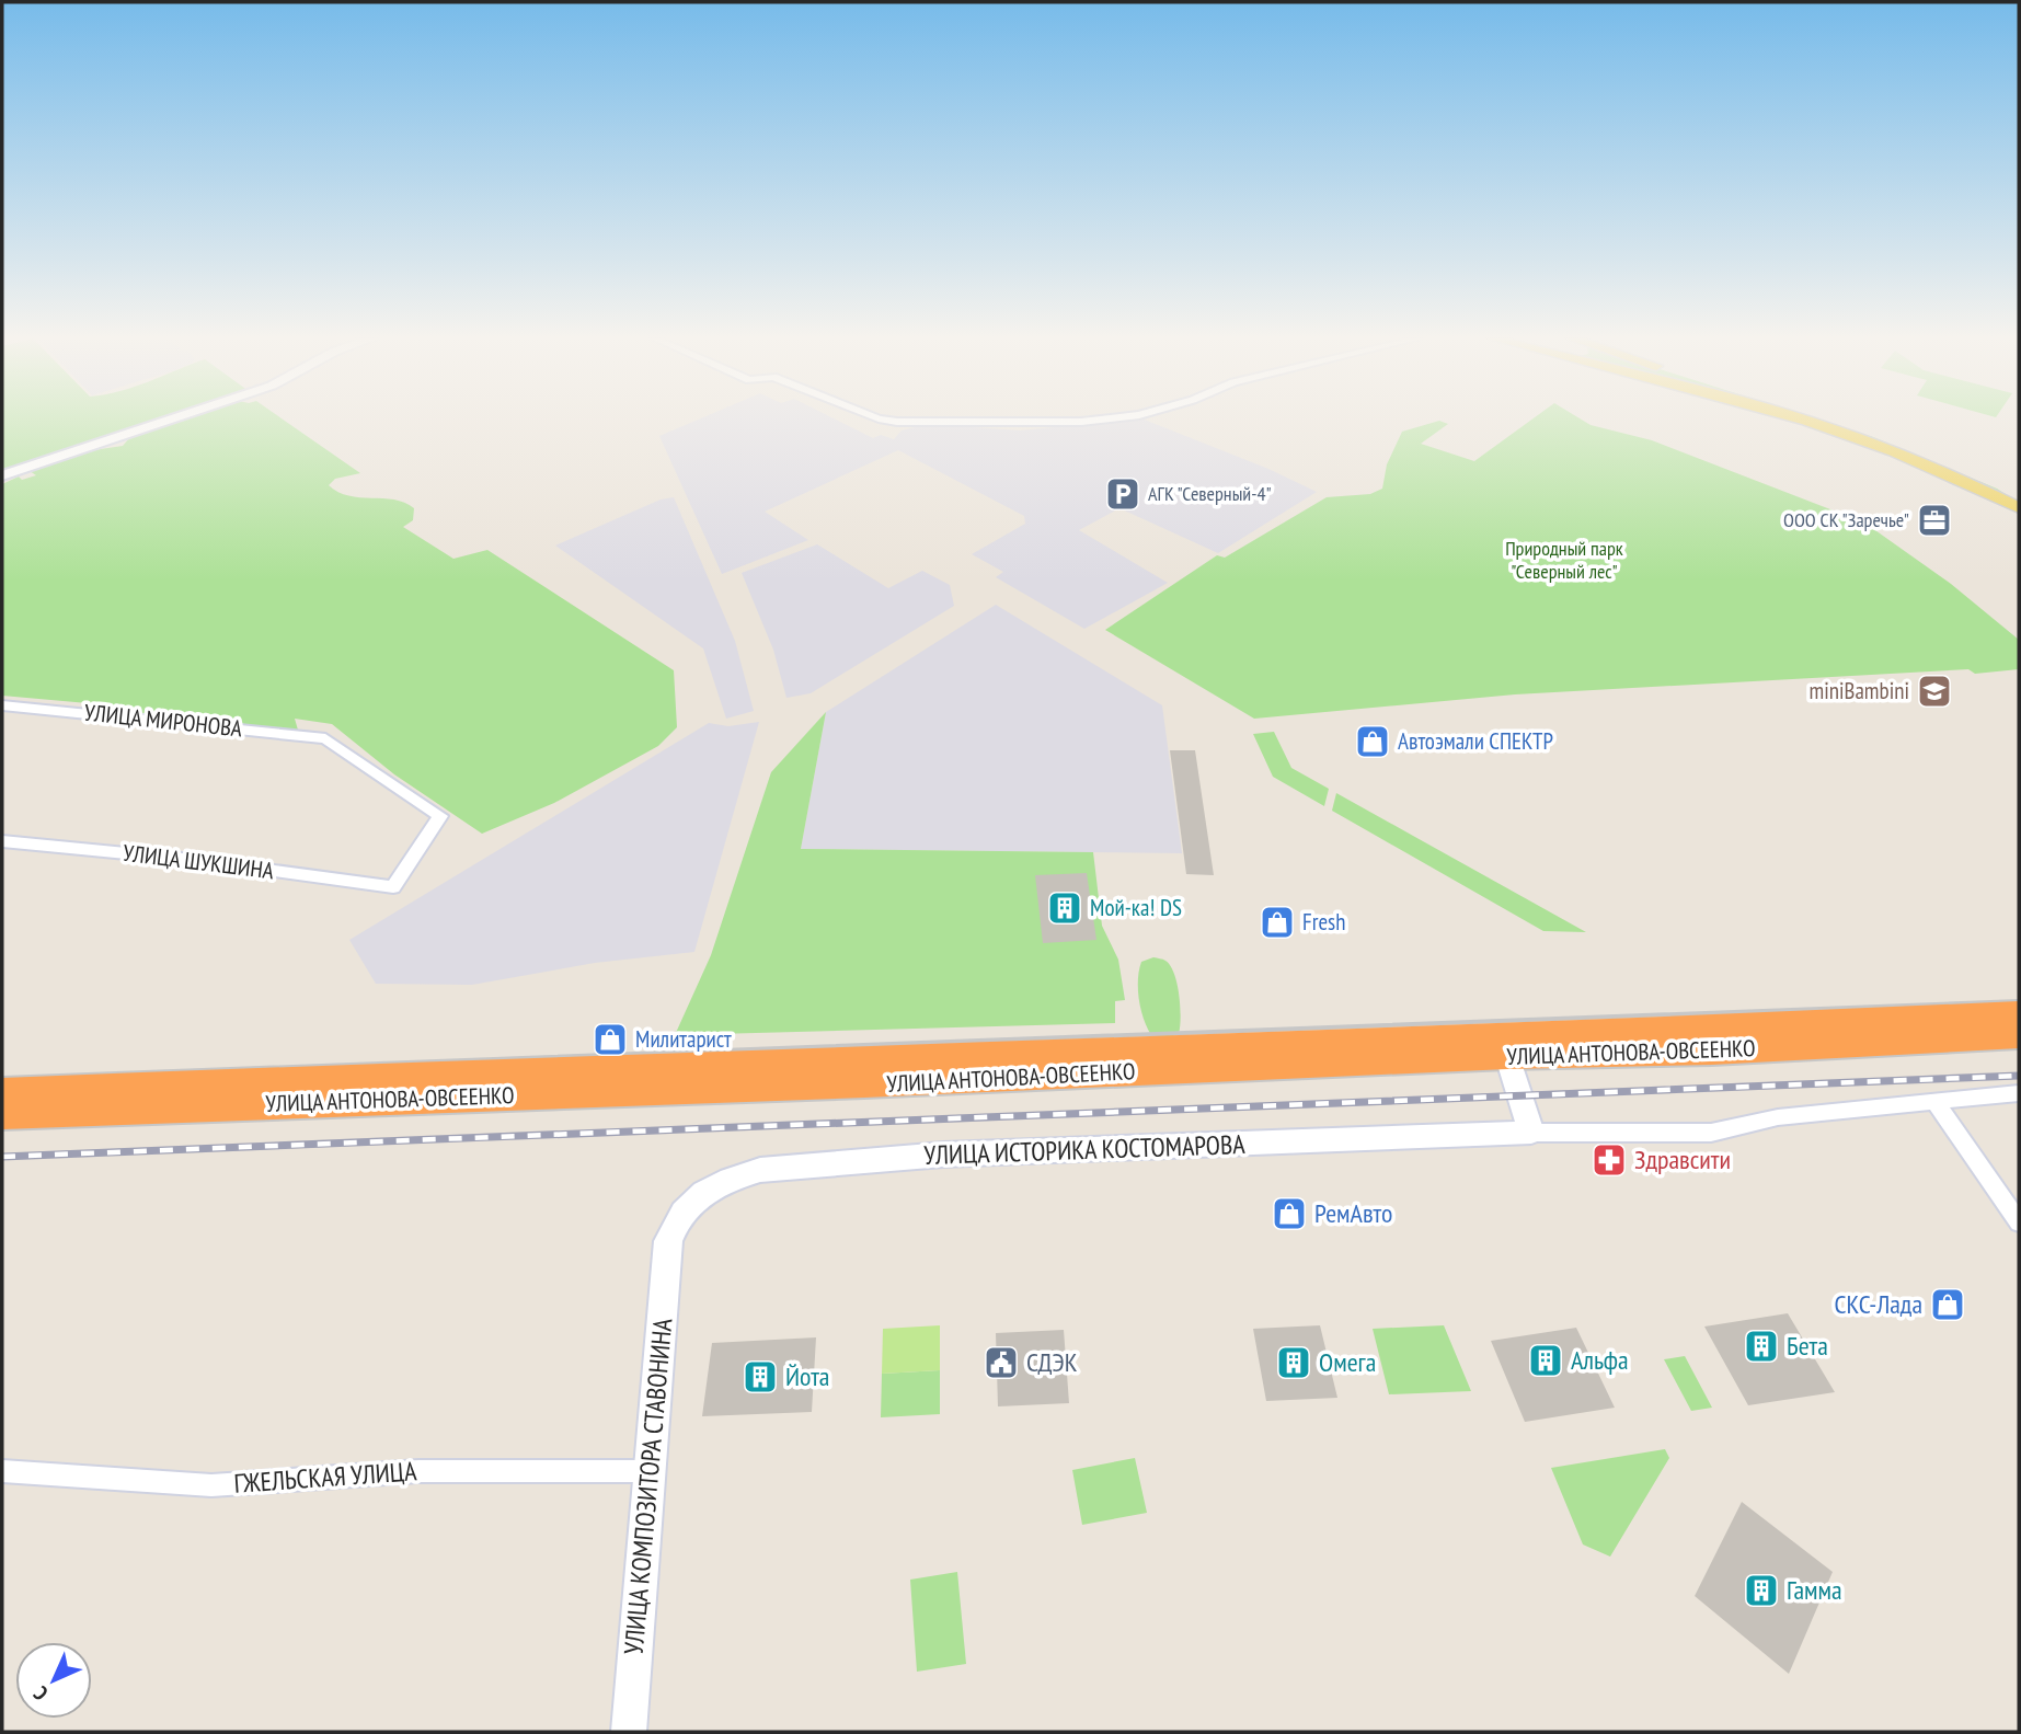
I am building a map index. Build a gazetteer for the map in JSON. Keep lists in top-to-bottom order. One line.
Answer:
{"streets":{"highway":["УЛИЦА АНТОНОВА-ОВСЕЕНКО"],"street":["УЛИЦА МИРОНОВА","УЛИЦА ШУКШИНА","УЛИЦА ИСТОРИКА КОСТОМАРОВА","ГЖЕЛЬСКАЯ УЛИЦА","УЛИЦА КОМПОЗИТОРА СТАВОНИНА"]},"crossings":[["УЛИЦА МИРОНОВА","УЛИЦА ШУКШИНА"],["УЛИЦА ИСТОРИКА КОСТОМАРОВА","УЛИЦА КОМПОЗИТОРА СТАВОНИНА"],["ГЖЕЛЬСКАЯ УЛИЦА","УЛИЦА КОМПОЗИТОРА СТАВОНИНА"]],"parks":["Природный парк \"Северный лес\""],"places":{"parking":["АГК \"Северный-4\""],"office":["ООО СК \"Заречье\""],"school or university":["miniBambini"],"shop":["Автоэмали СПЕКТР","Fresh","Милитарист","РемАвто","СКС-Лада"],"building":["Мой-ка! DS","Бета","Альфа","Омега","Йота","Гамма"],"pharmacy":["Здравсити"],"public building":["СДЭК"]},"north":"bottom left"}
